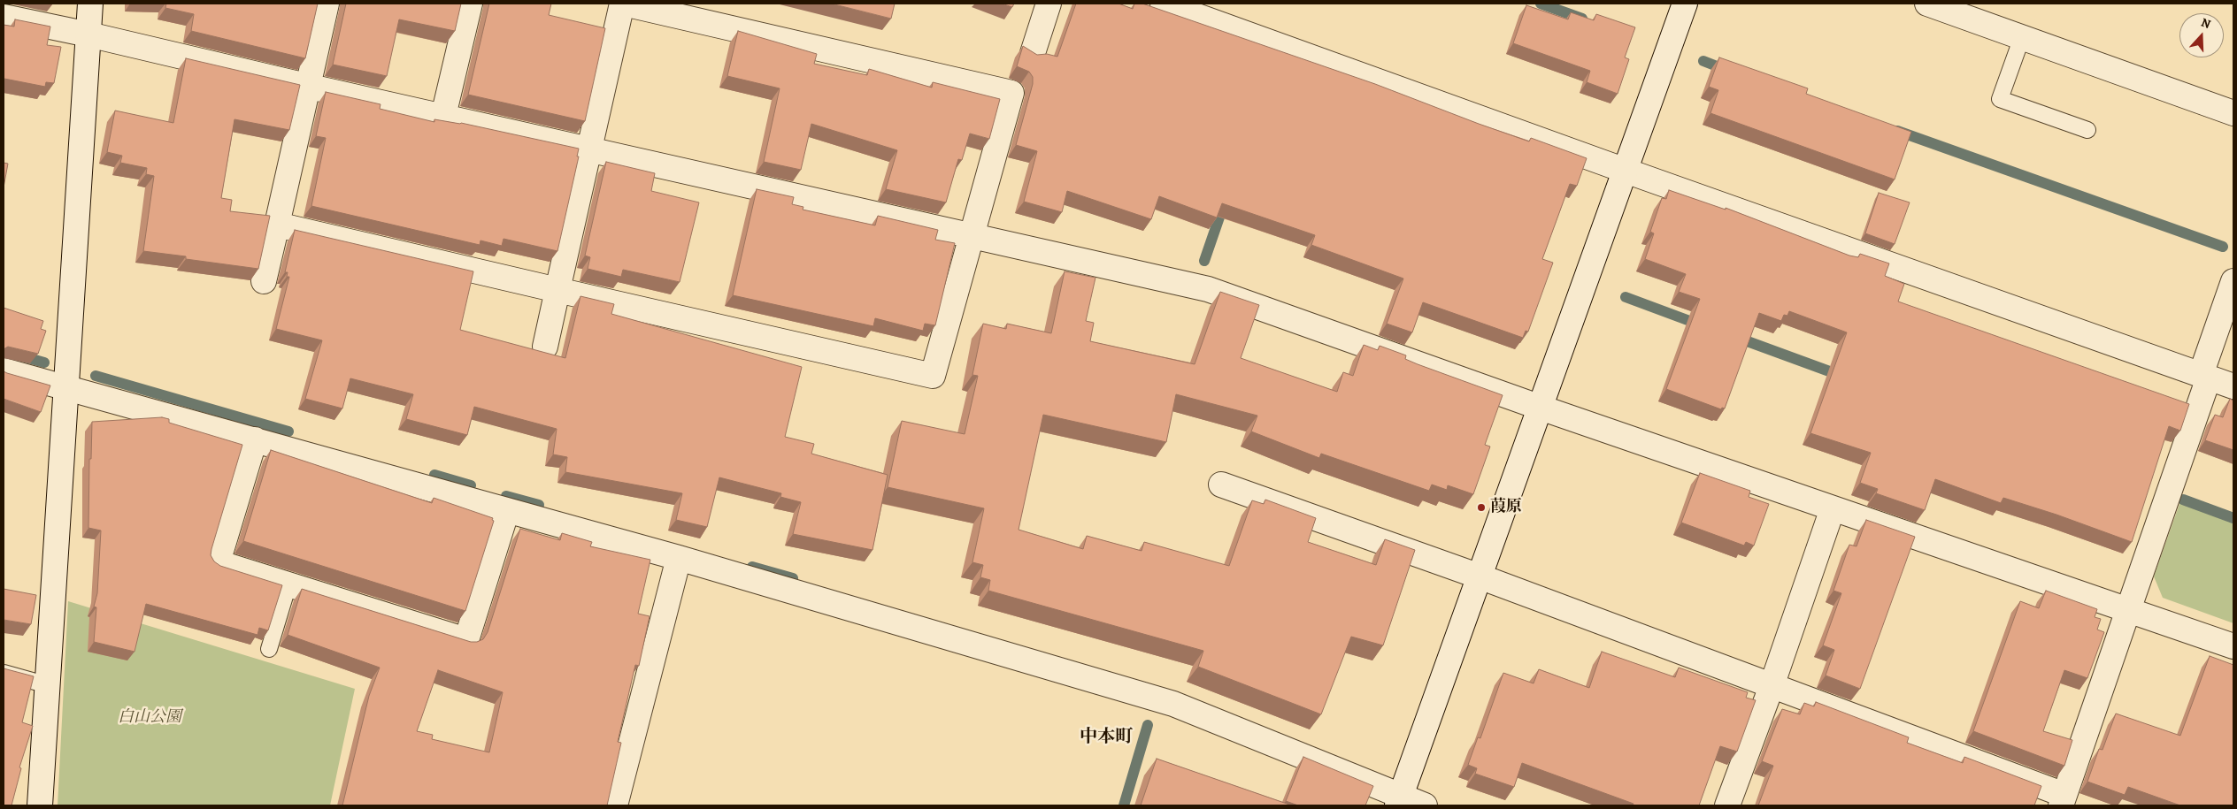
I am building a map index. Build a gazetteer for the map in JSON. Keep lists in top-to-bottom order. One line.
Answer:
{"districts":["中本町"],"parks":["白山公園"],"places":["葭原"],"north":"top"}
